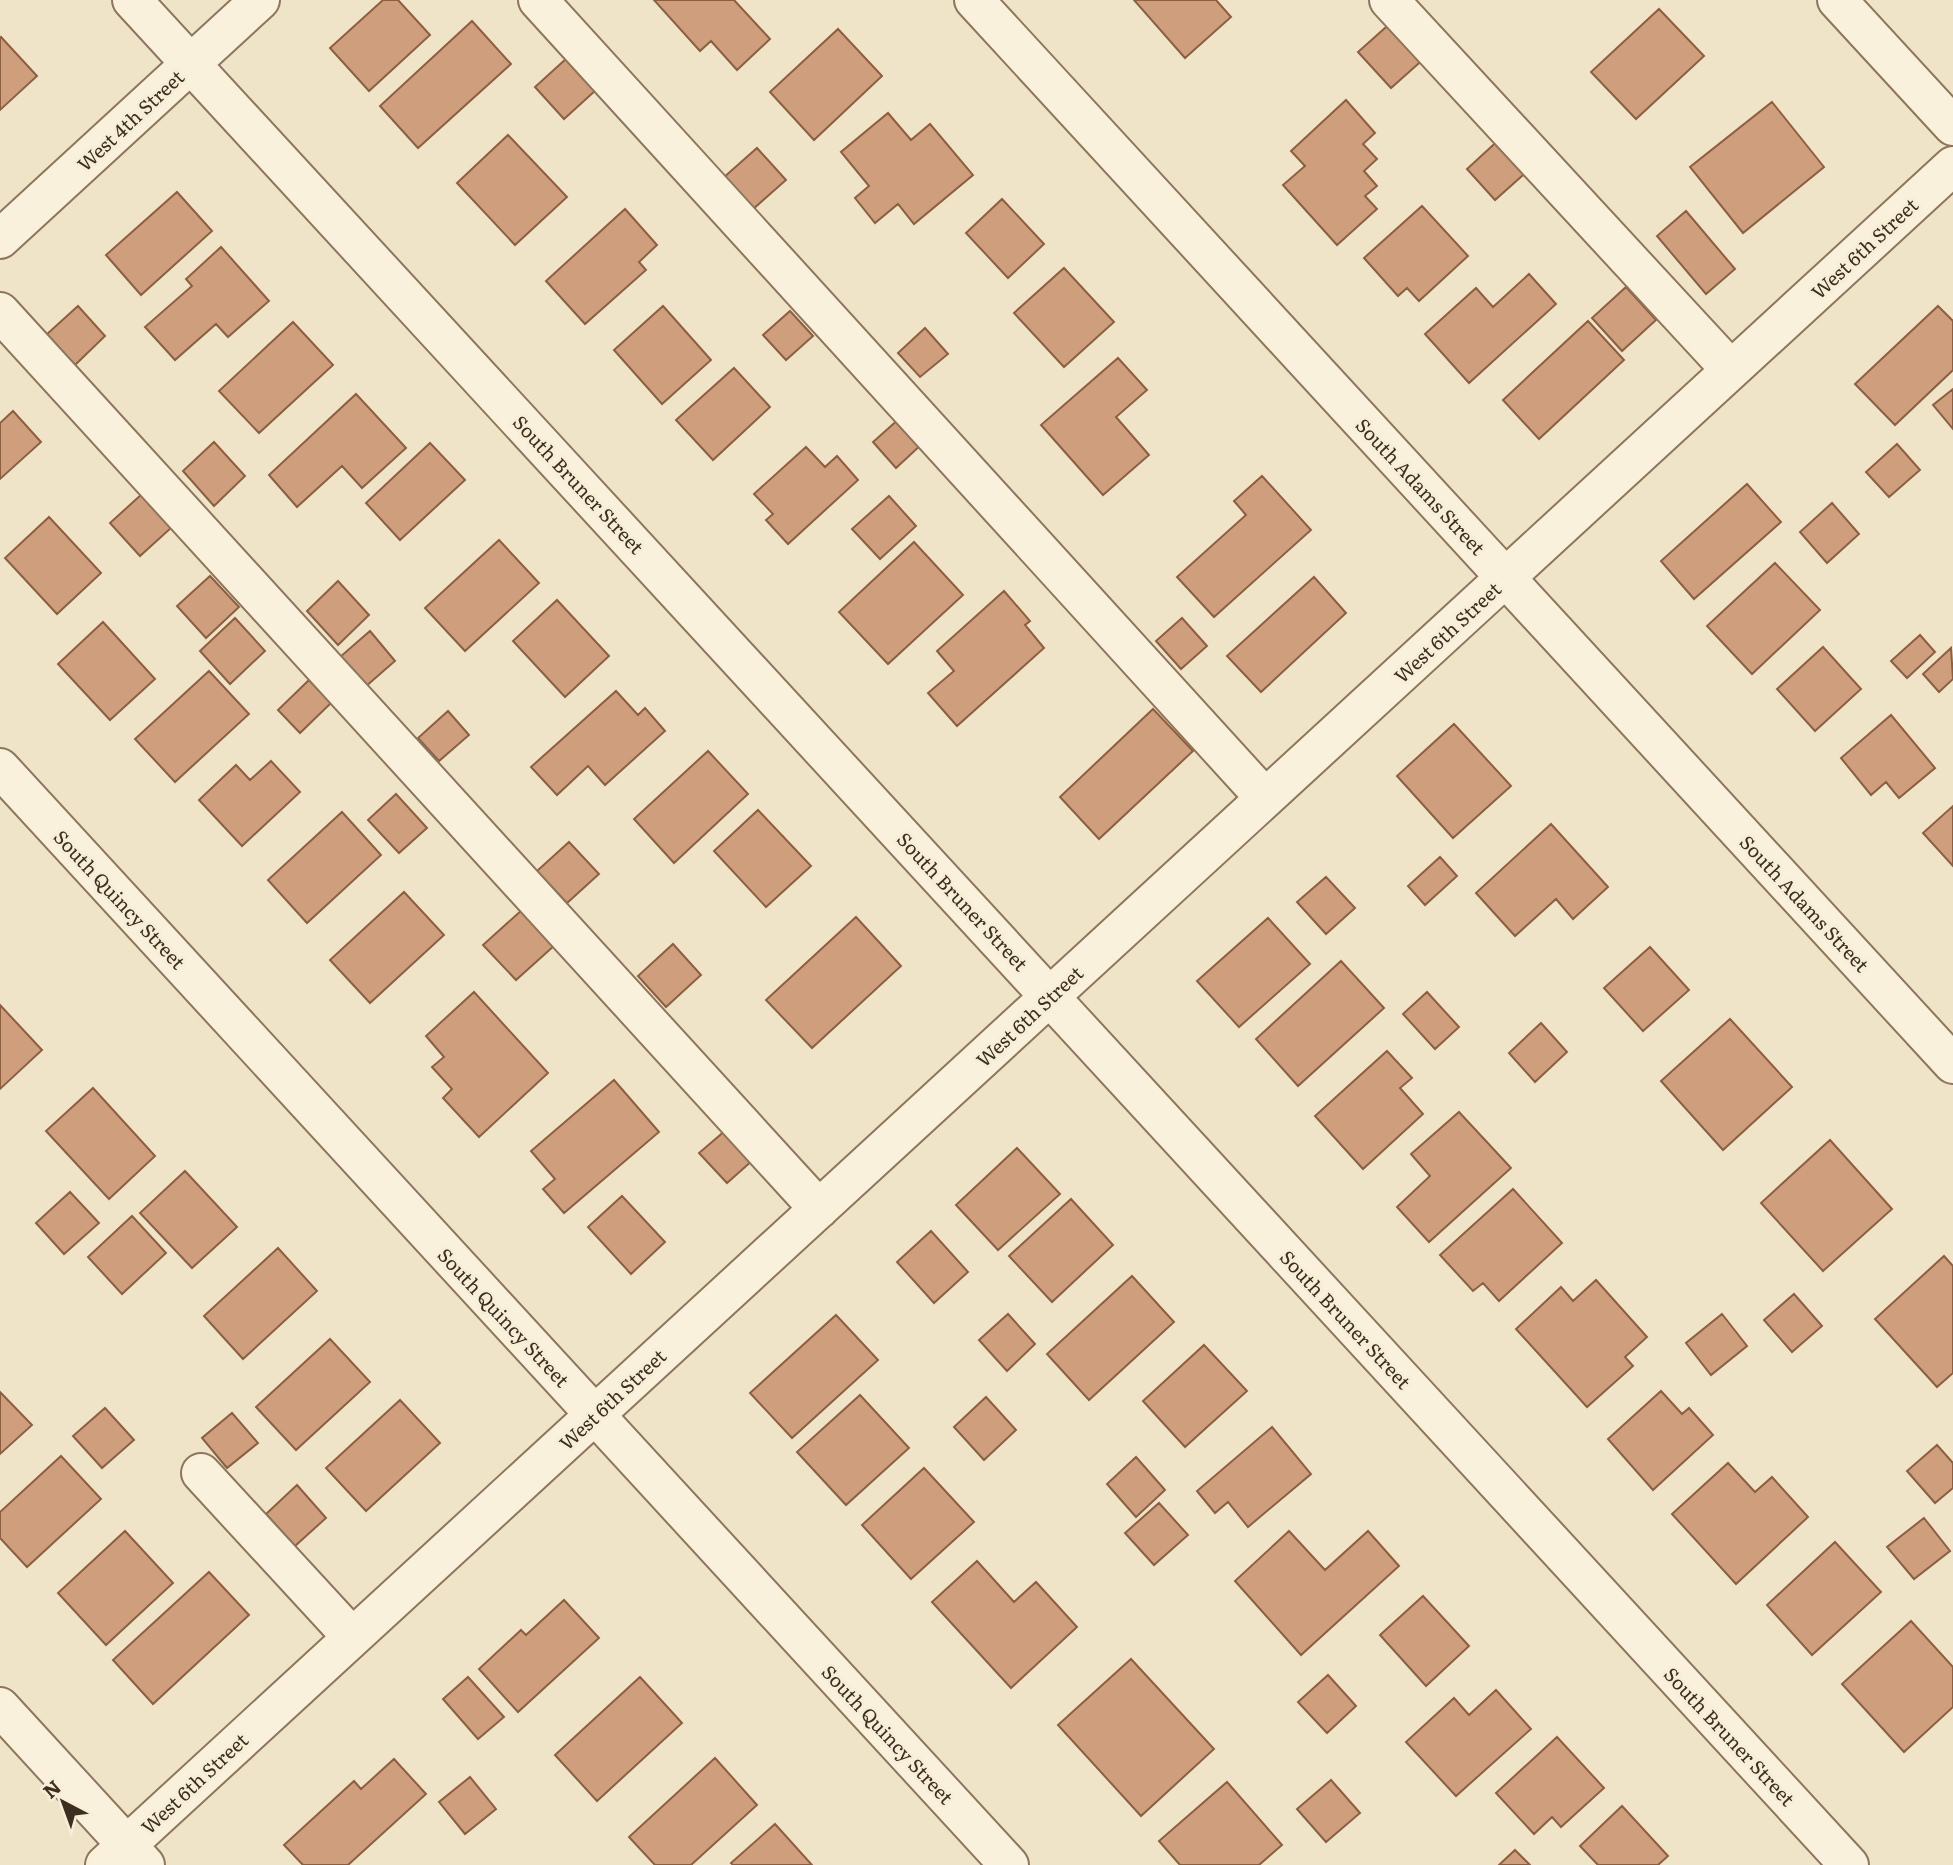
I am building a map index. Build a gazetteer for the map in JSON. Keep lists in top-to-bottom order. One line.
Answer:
{"streets":{"street":["West 4th Street","West 6th Street","South Bruner Street","South Adams Street","South Quincy Street"]},"crossings":[["West 4th Street","South Bruner Street"],["West 6th Street","South Bruner Street"],["West 6th Street","South Adams Street"],["West 6th Street","South Quincy Street"]],"north":"top left"}
